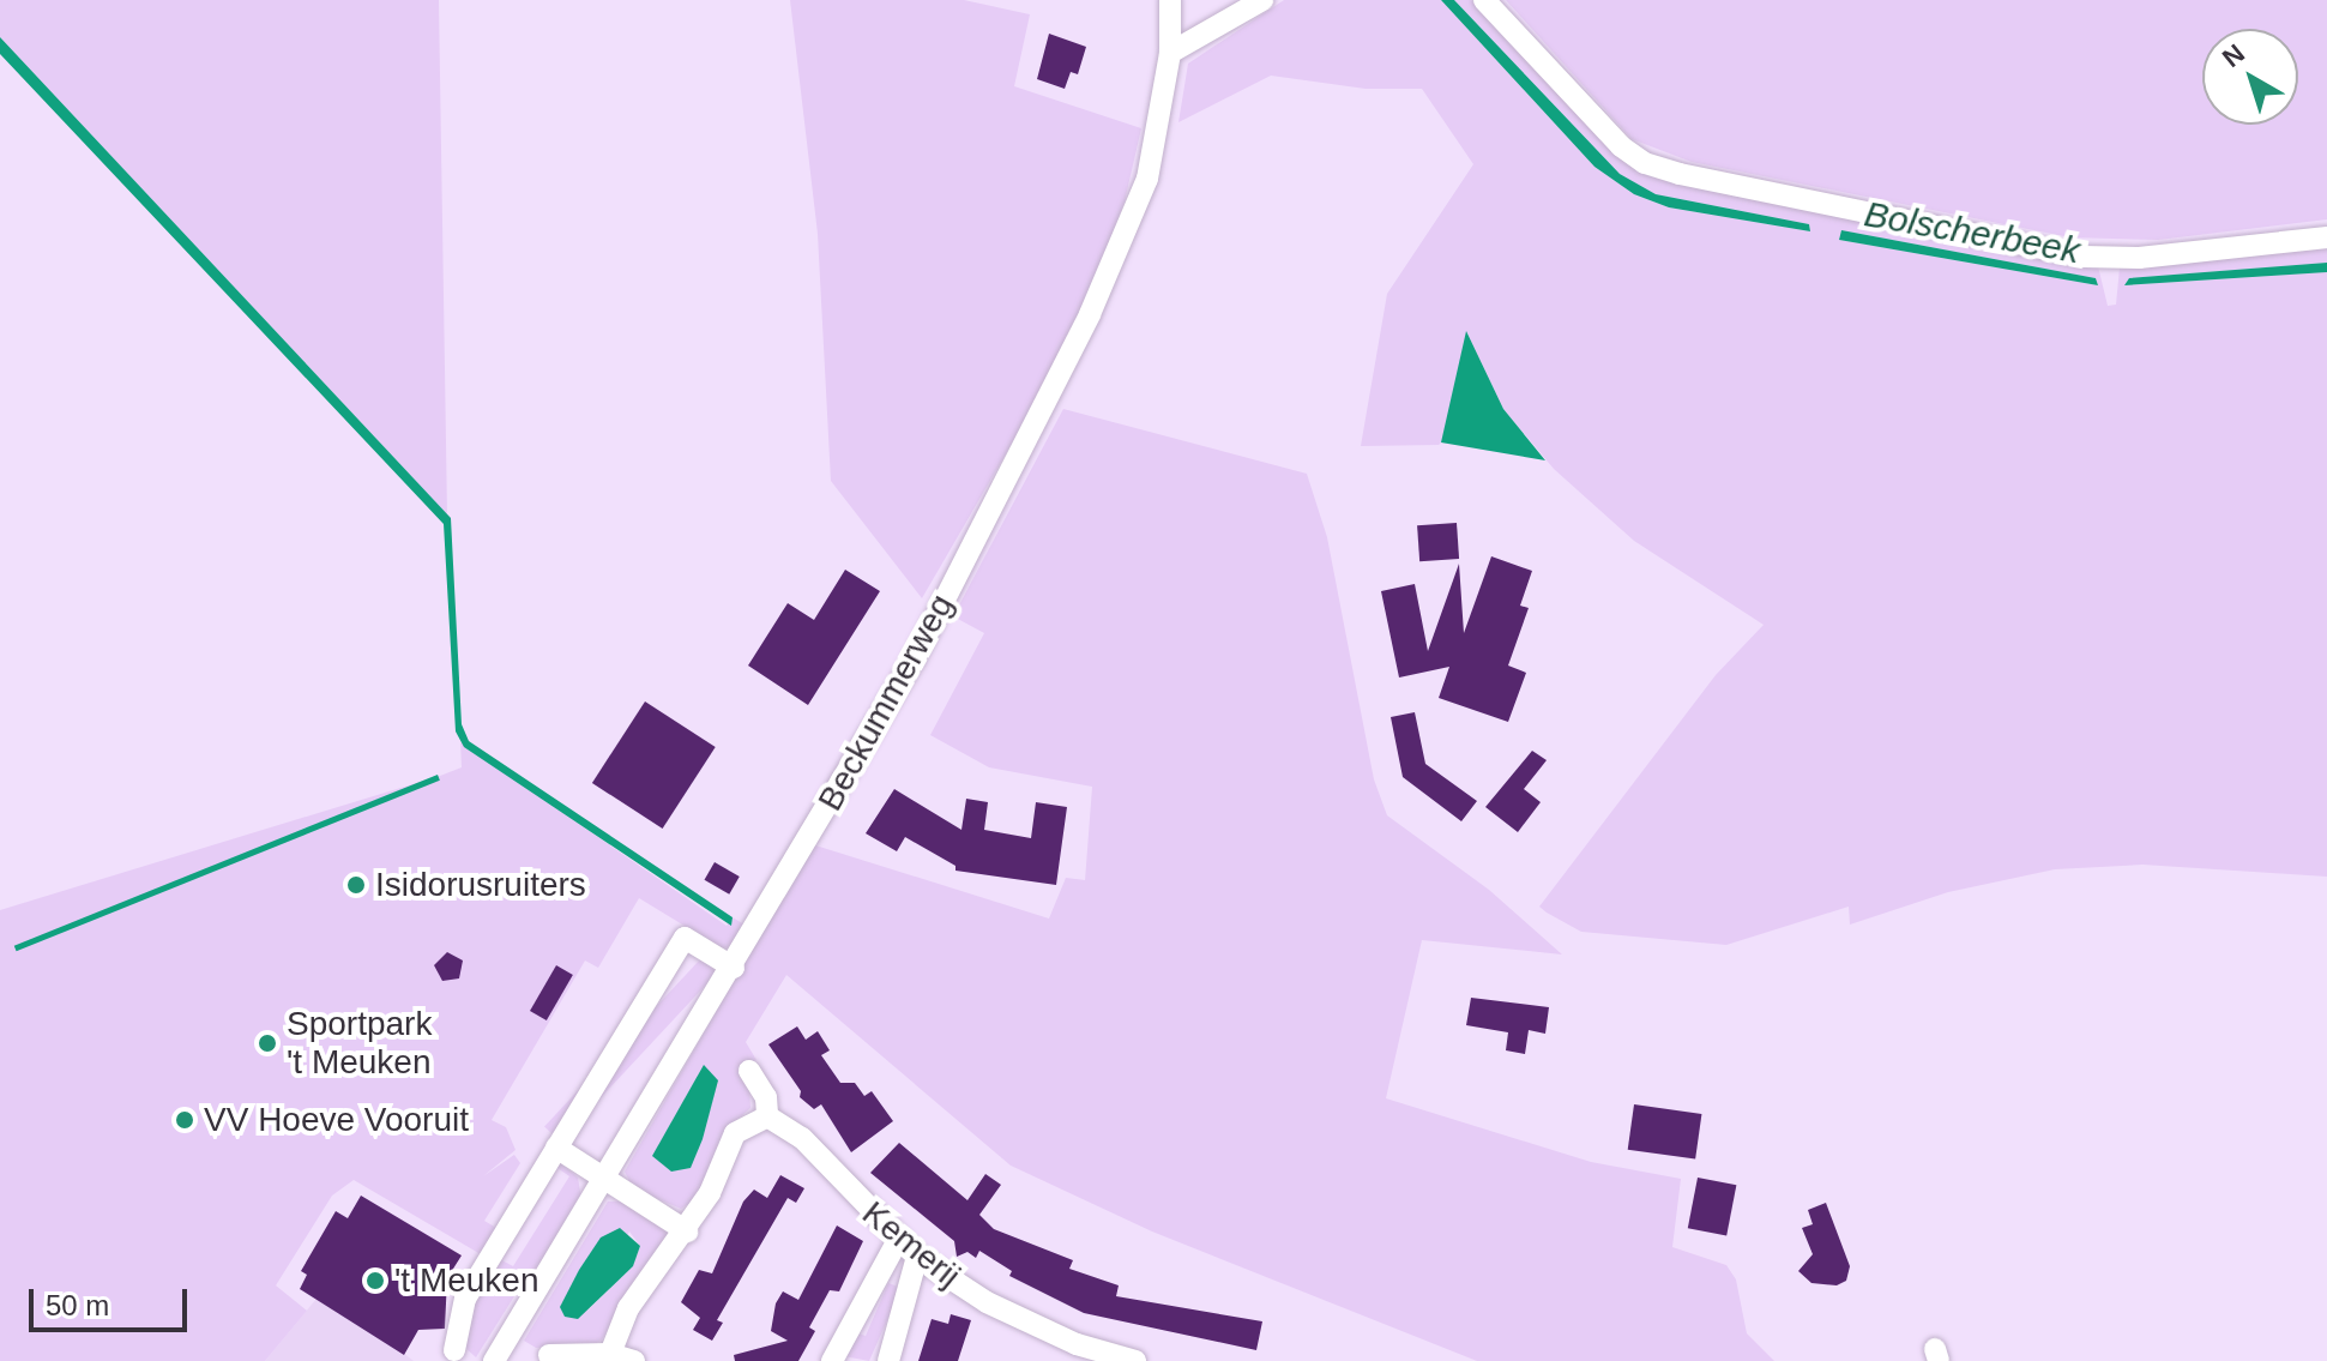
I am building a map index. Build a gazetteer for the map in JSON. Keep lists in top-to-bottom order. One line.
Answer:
{"streets":{"street":["Beckummerweg","Kemerij"]},"water":["Bolscherbeek"],"places":["Isidorusruiters","Sportpark 't Meuken","VV Hoeve Vooruit","'t Meuken"],"scale_bar":"50 m","north":"top left"}
